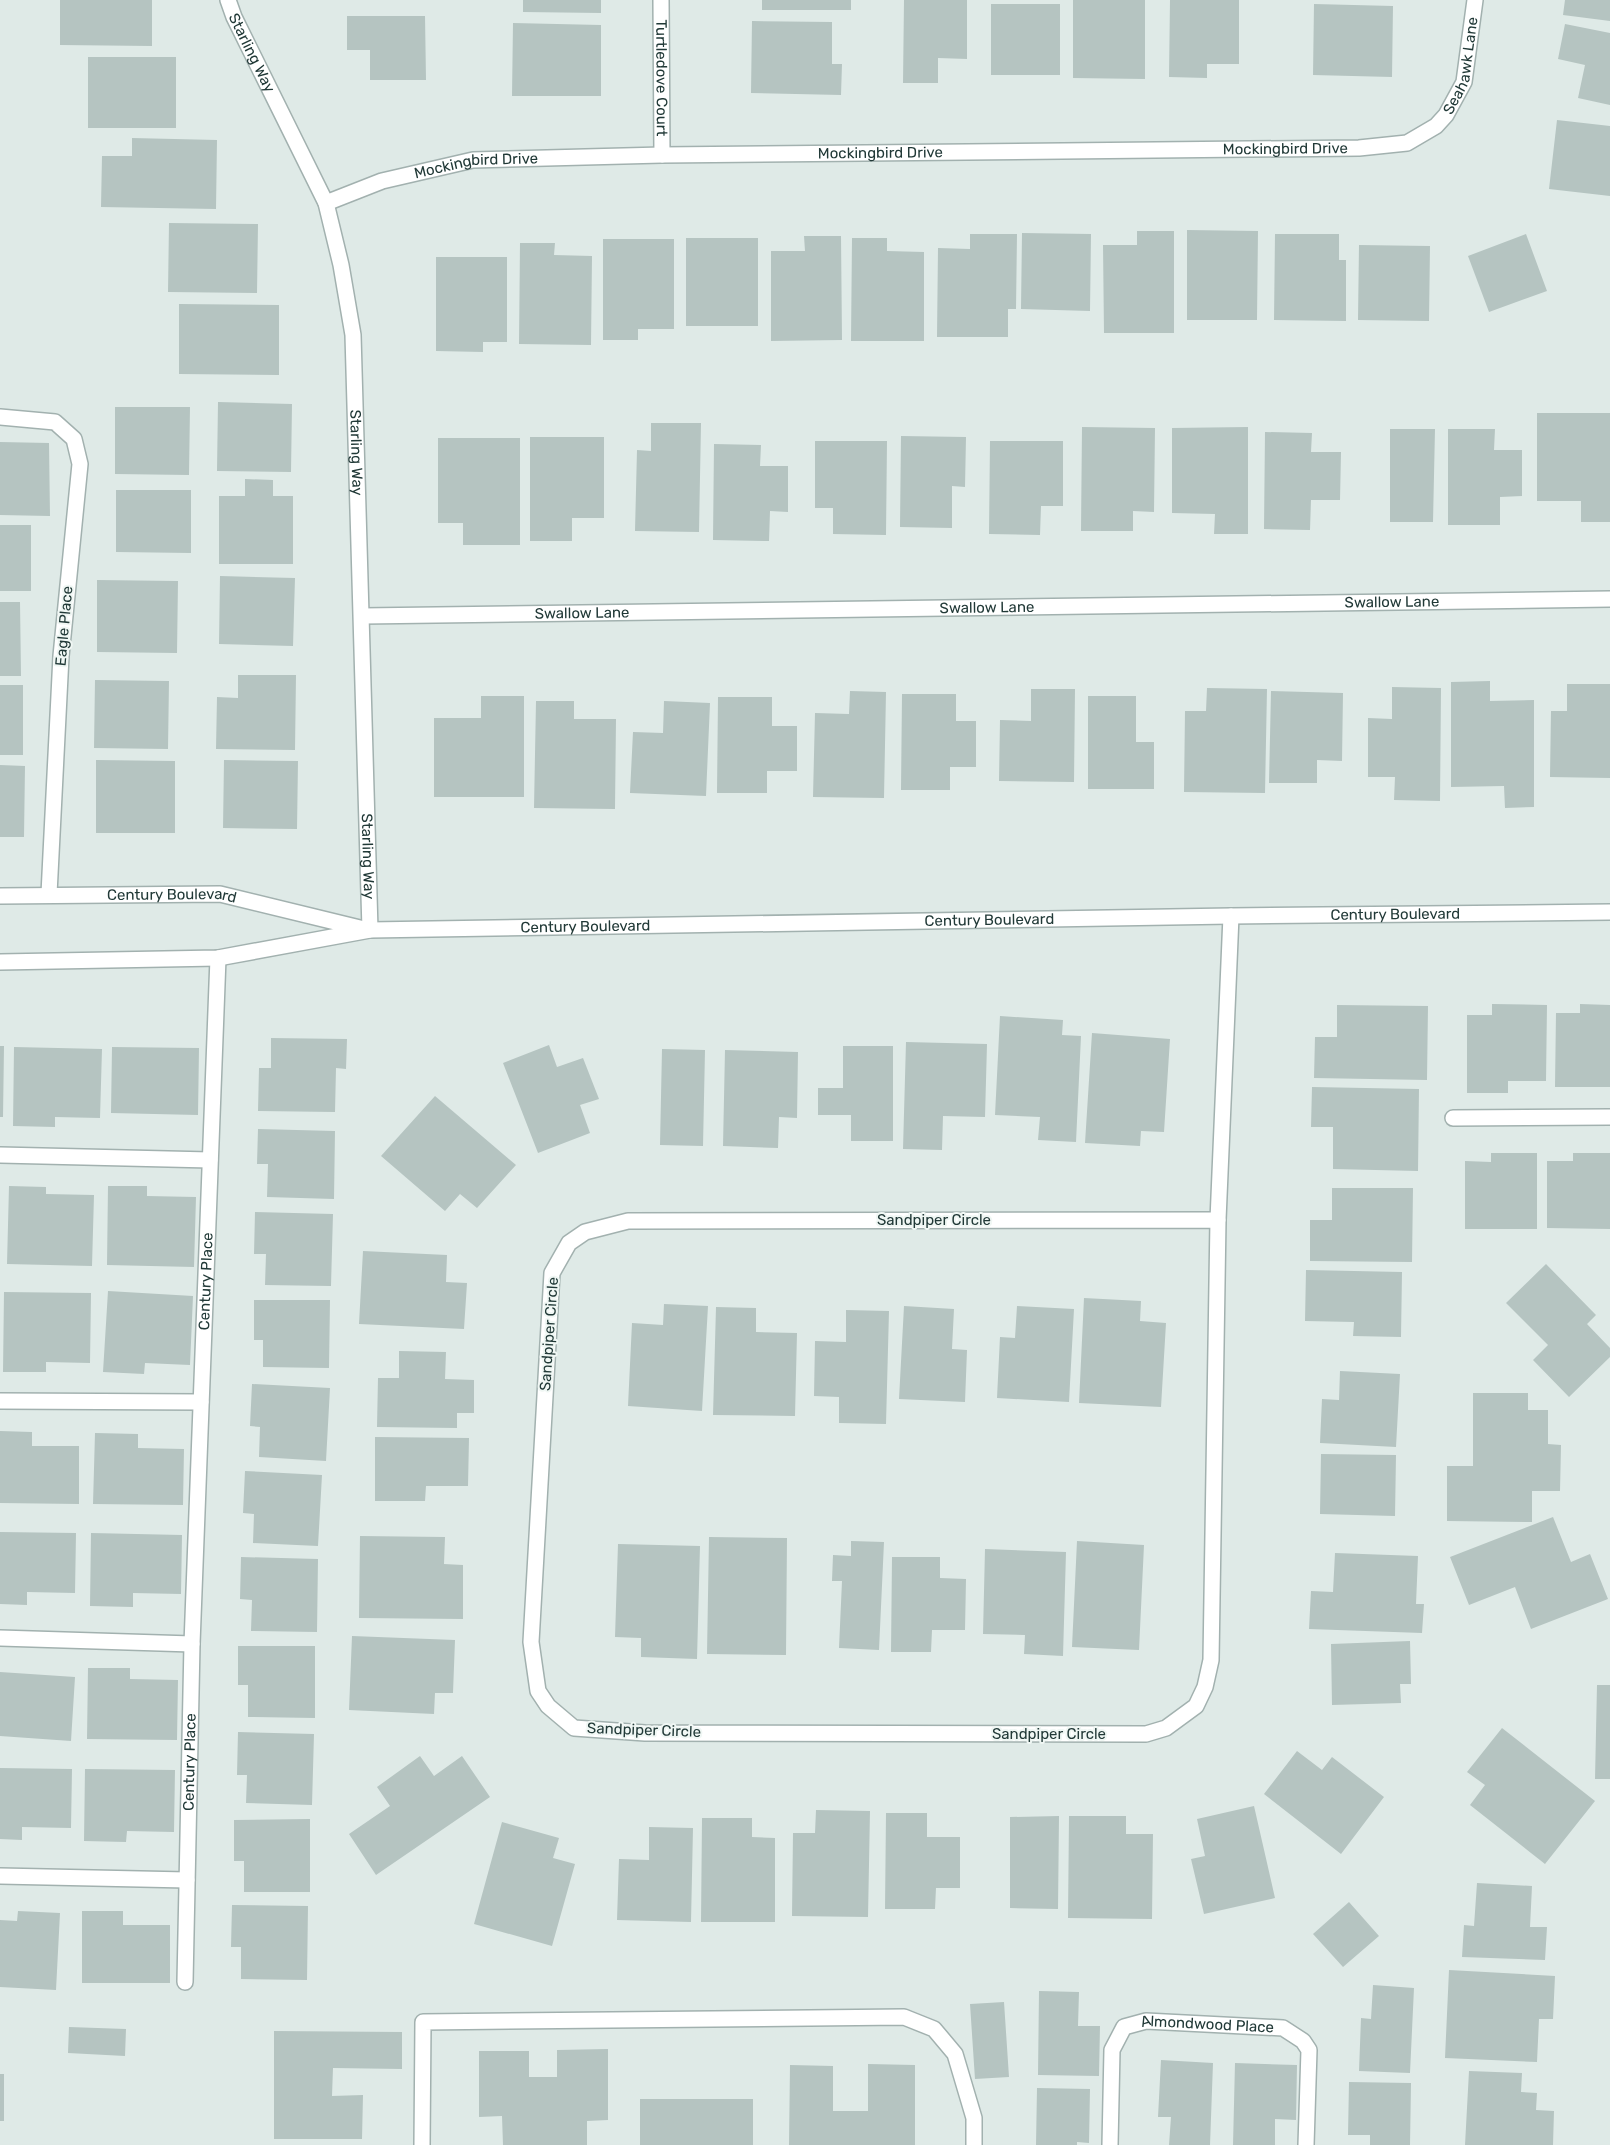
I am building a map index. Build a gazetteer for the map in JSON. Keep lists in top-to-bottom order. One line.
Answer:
{"streets":{"street":["Starling Way","Seahawk Lane","Turtledove Court","Mockingbird Drive","Swallow Lane","Eagle Place","Century Boulevard","Sandpiper Circle","Century Place","Almondwood Place"]},"crossings":[["Starling Way","Mockingbird Drive"],["Starling Way","Swallow Lane"],["Starling Way","Century Boulevard"],["Seahawk Lane","Mockingbird Drive"],["Turtledove Court","Mockingbird Drive"],["Eagle Place","Century Boulevard"],["Century Boulevard","Sandpiper Circle"],["Century Boulevard","Century Place"]]}
